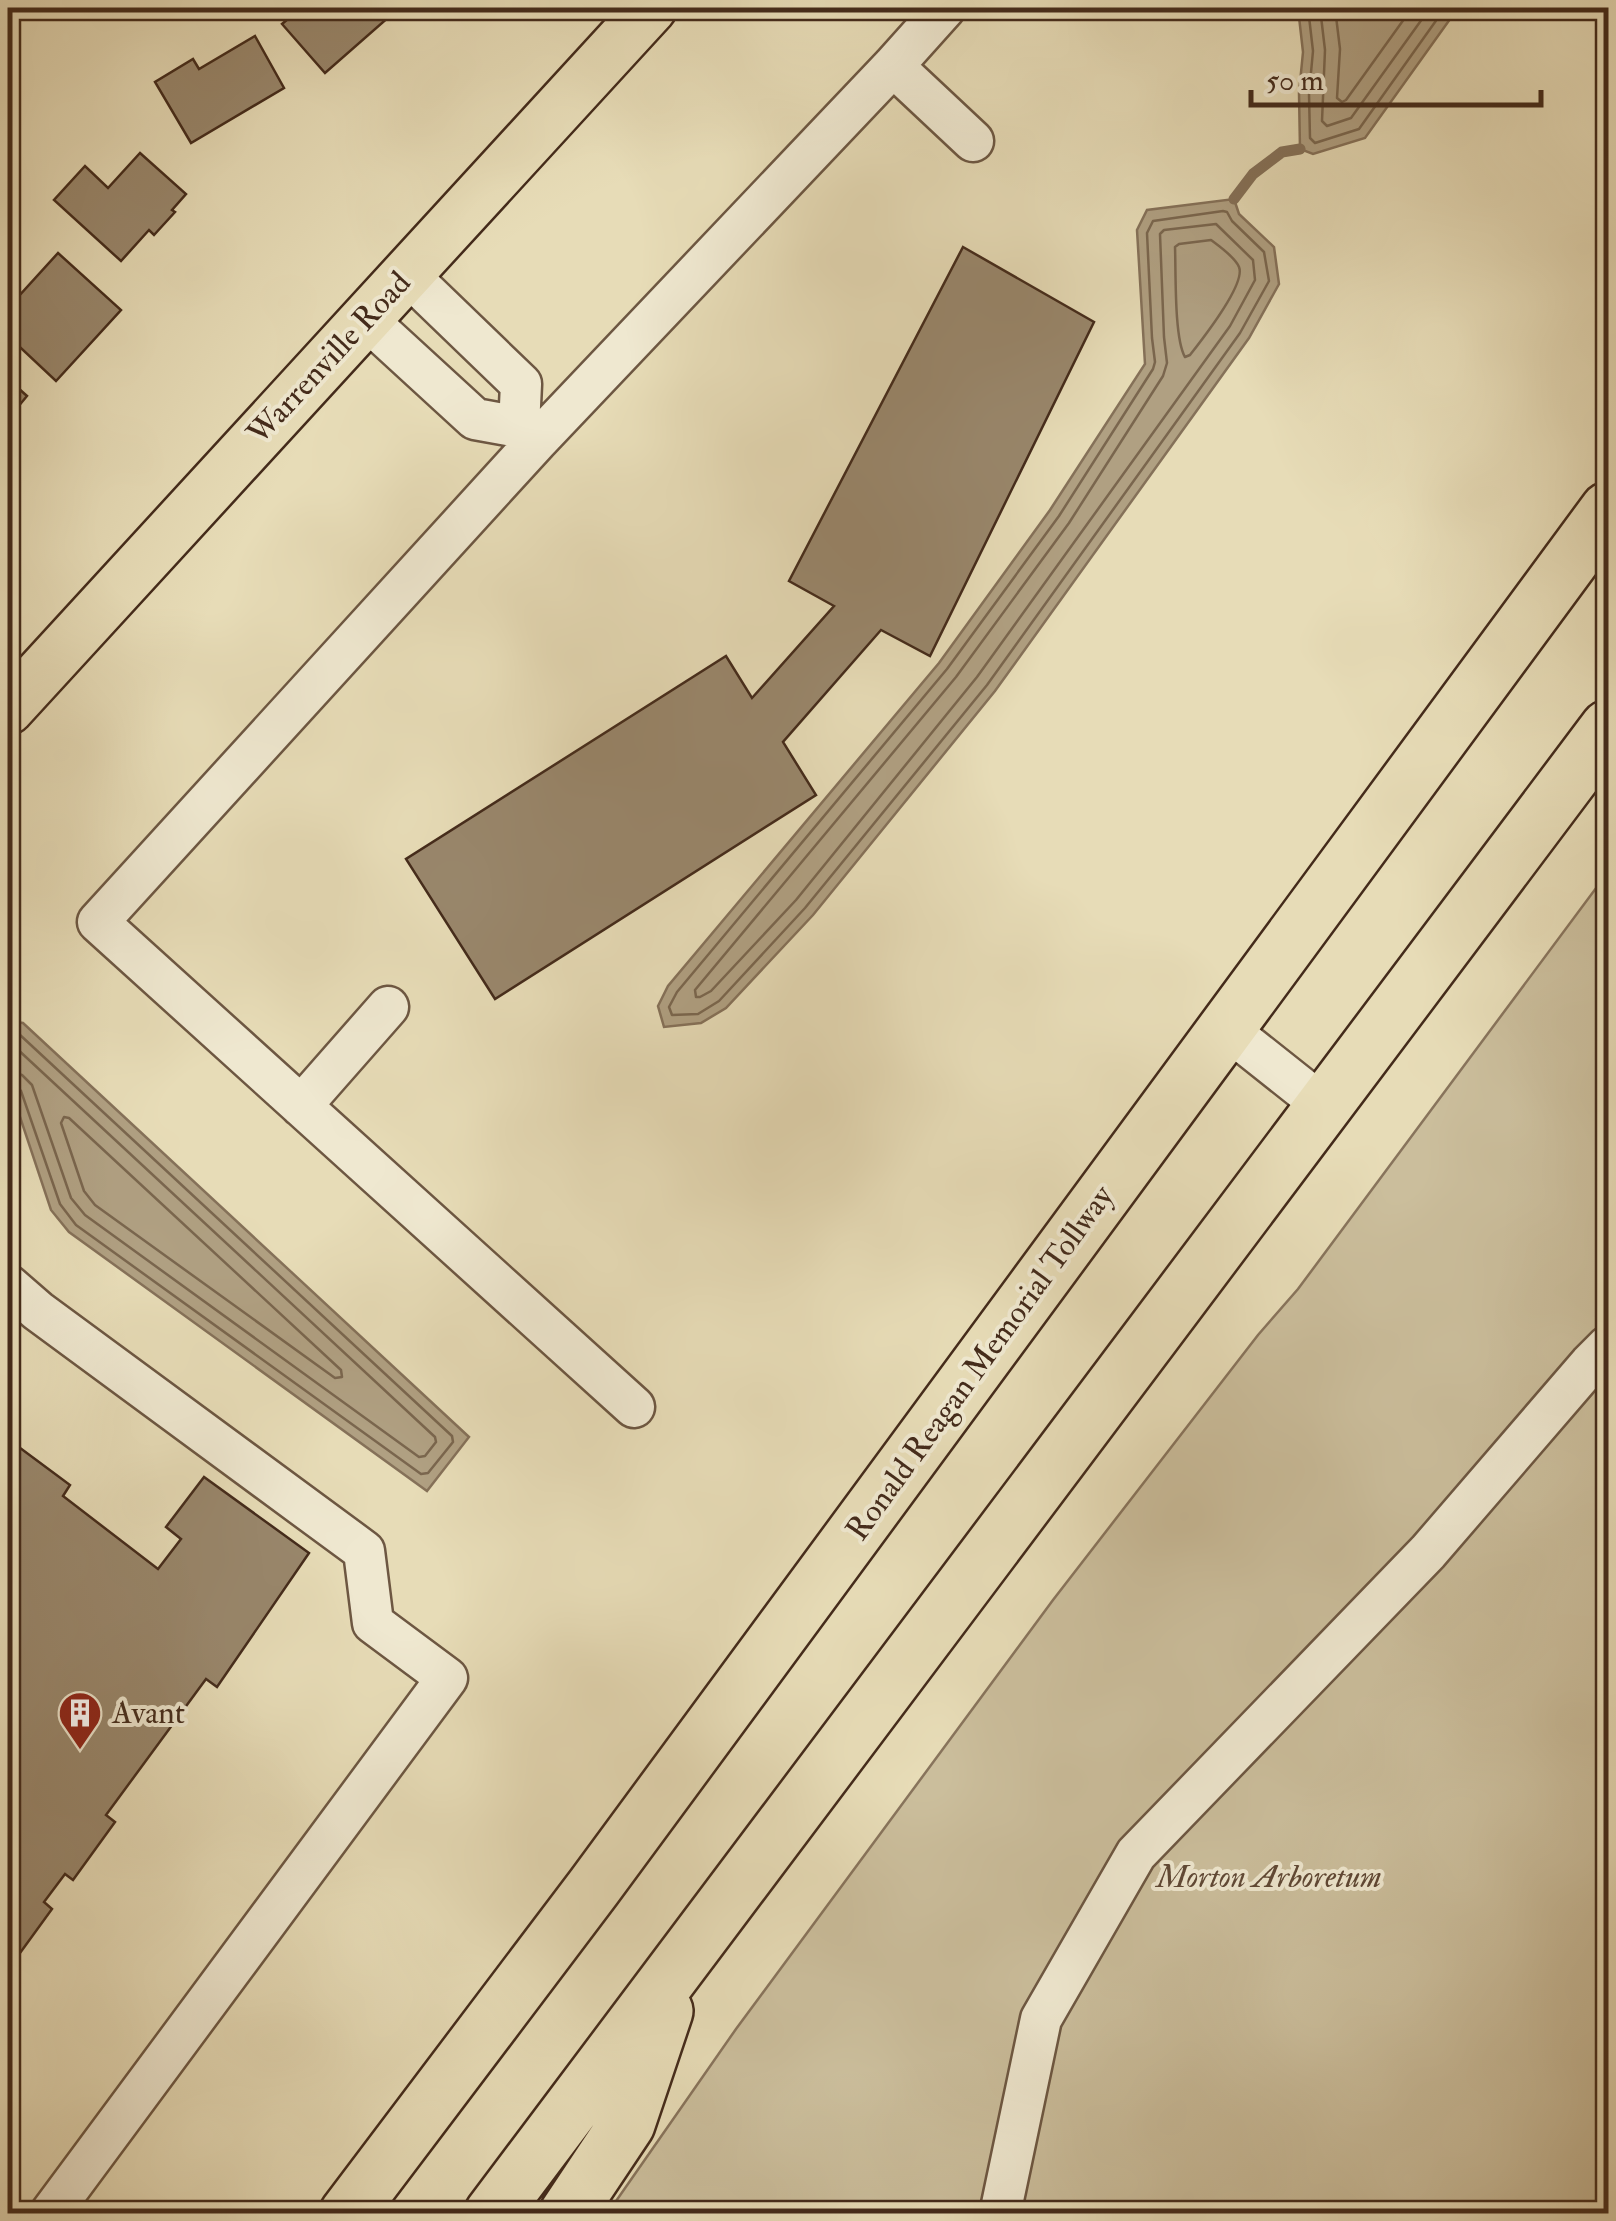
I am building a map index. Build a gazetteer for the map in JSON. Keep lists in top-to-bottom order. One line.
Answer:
{"streets":{"highway":["Ronald Reagan Memorial Tollway"],"main road":["Warrenville Road"]},"parks":["Morton Arboretum"],"places":{"building":["Avant"]},"scale_bar":"50 m"}
